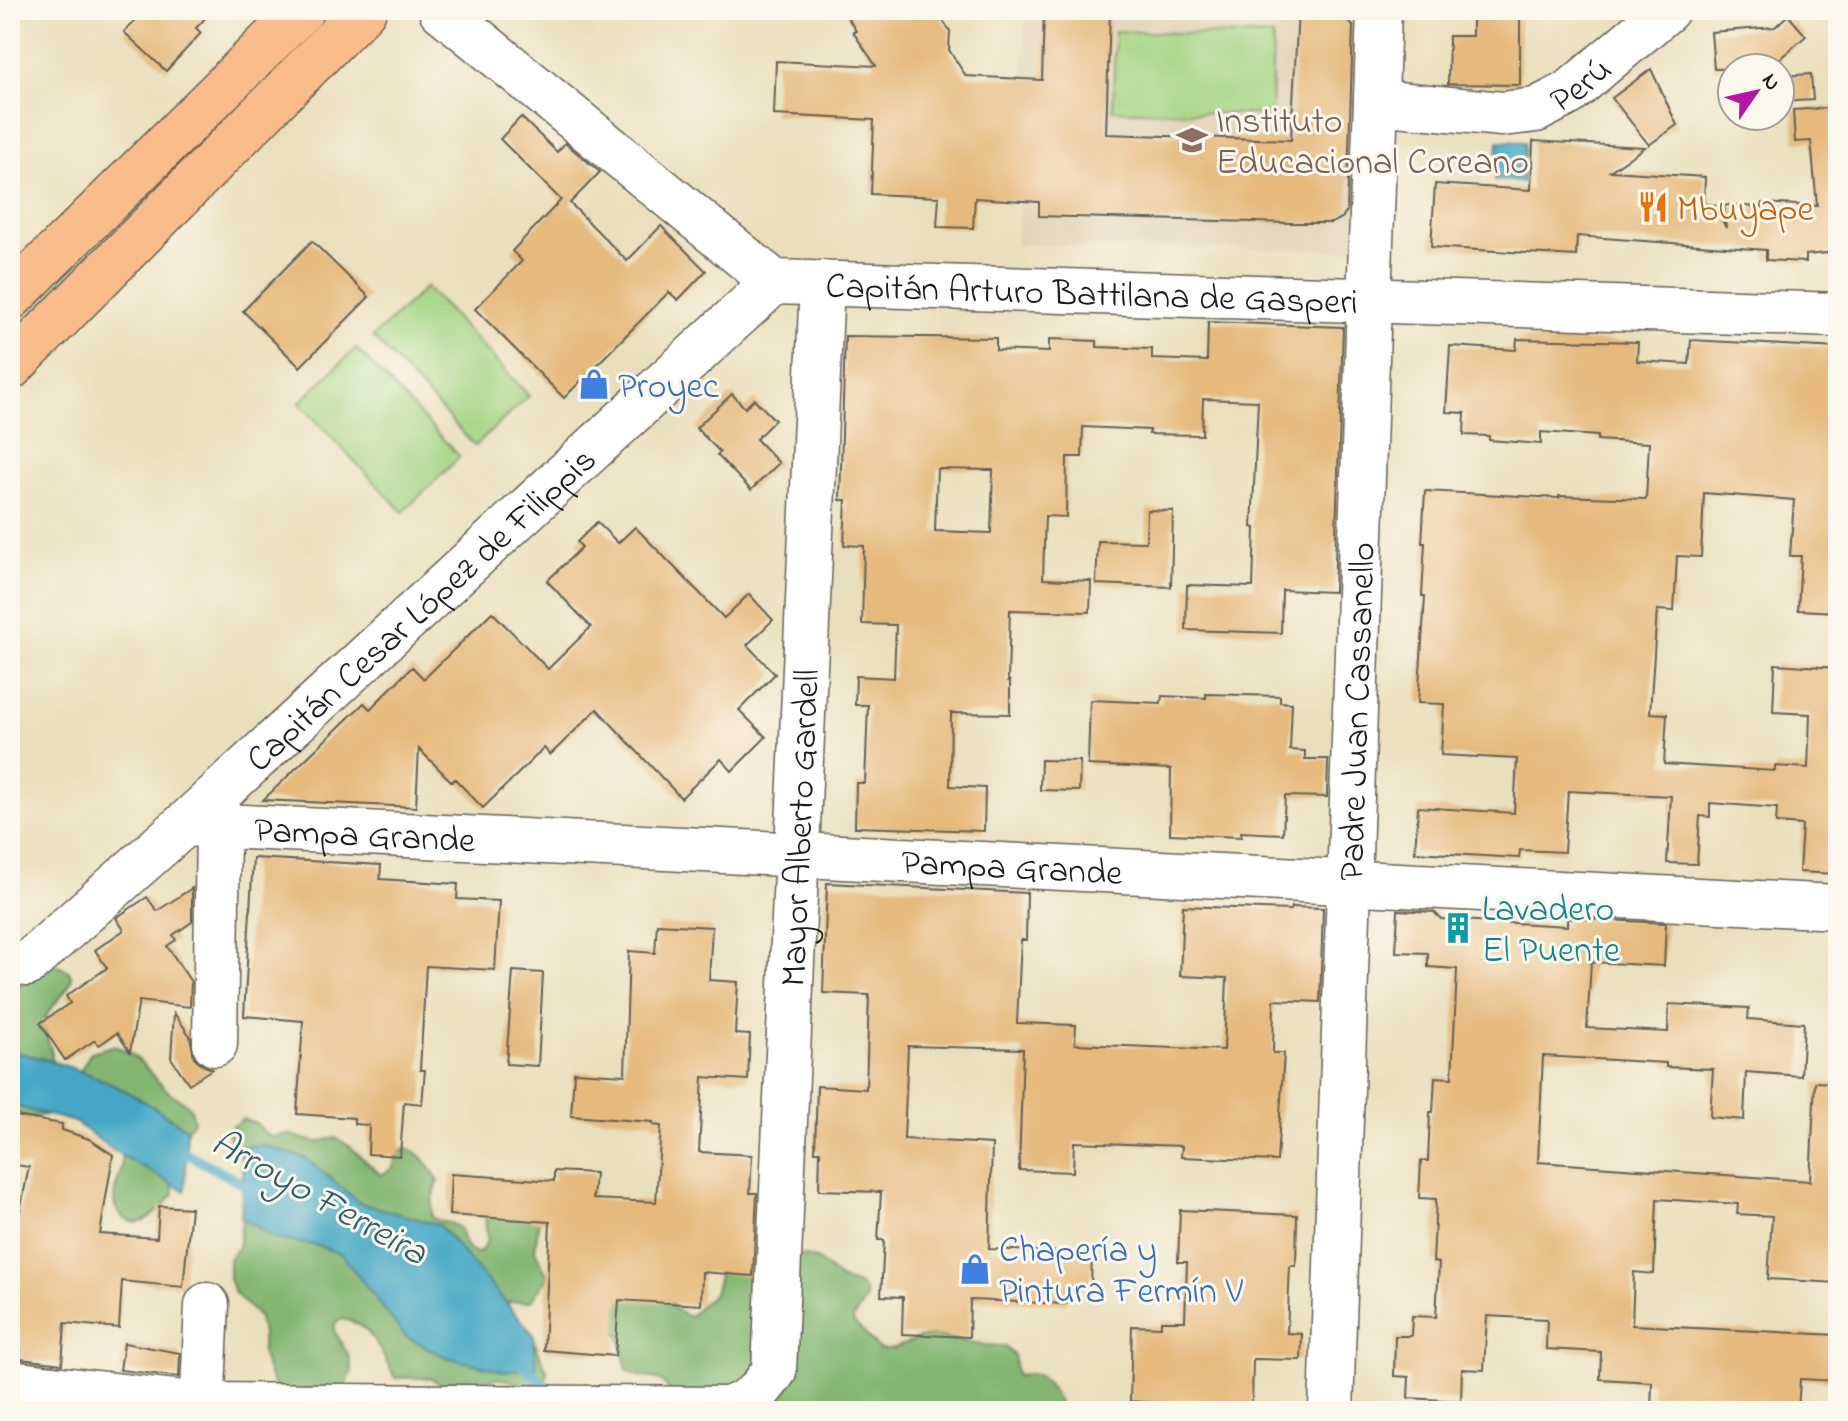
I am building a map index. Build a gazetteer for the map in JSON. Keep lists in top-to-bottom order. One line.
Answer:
{"streets":{"street":["Perú","Capitán Arturo Battilana de Gasperi","Capitán Cesar López de Filippis","Padre Juan Cassanello","Mayor Alberto Gardell","Pampa Grande"]},"crossings":[["Perú","Padre Juan Cassanello"],["Capitán Arturo Battilana de Gasperi","Capitán Cesar López de Filippis"],["Capitán Arturo Battilana de Gasperi","Padre Juan Cassanello"],["Capitán Arturo Battilana de Gasperi","Mayor Alberto Gardell"],["Capitán Cesar López de Filippis","Pampa Grande"],["Padre Juan Cassanello","Pampa Grande"],["Mayor Alberto Gardell","Pampa Grande"]],"water":["Arroyo Ferreira"],"places":{"school or university":["Instituto Educacional Coreano"],"restaurant":["Mbuyape"],"shop":["Proyec","Chapería y Pintura Fermín V"],"building":["Lavadero El Puente"]},"north":"top right"}
